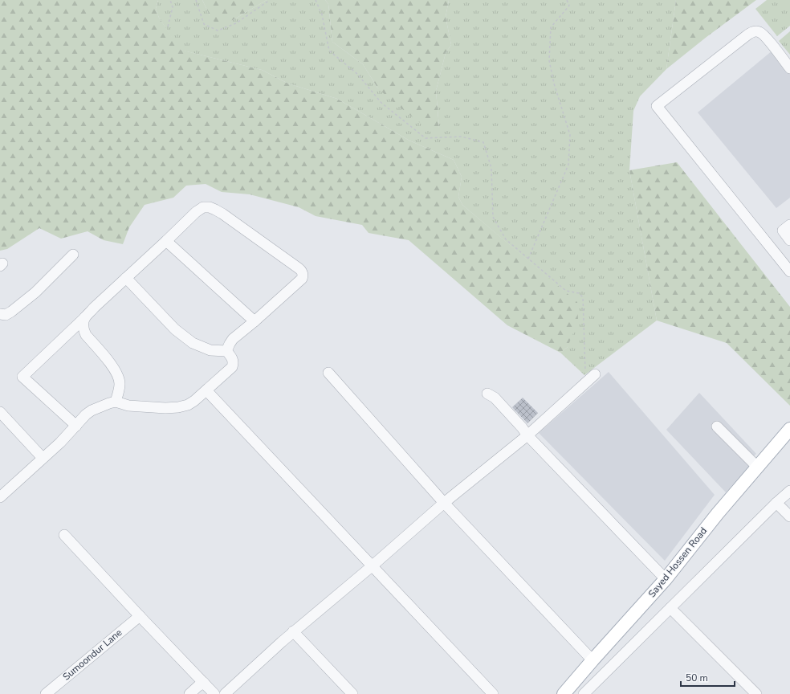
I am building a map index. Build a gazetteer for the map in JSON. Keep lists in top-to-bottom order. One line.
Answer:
{"streets":{"main road":["Sayed Hossen Road"],"street":["Sumoondur Lane"]},"scale_bar":"50 m"}
